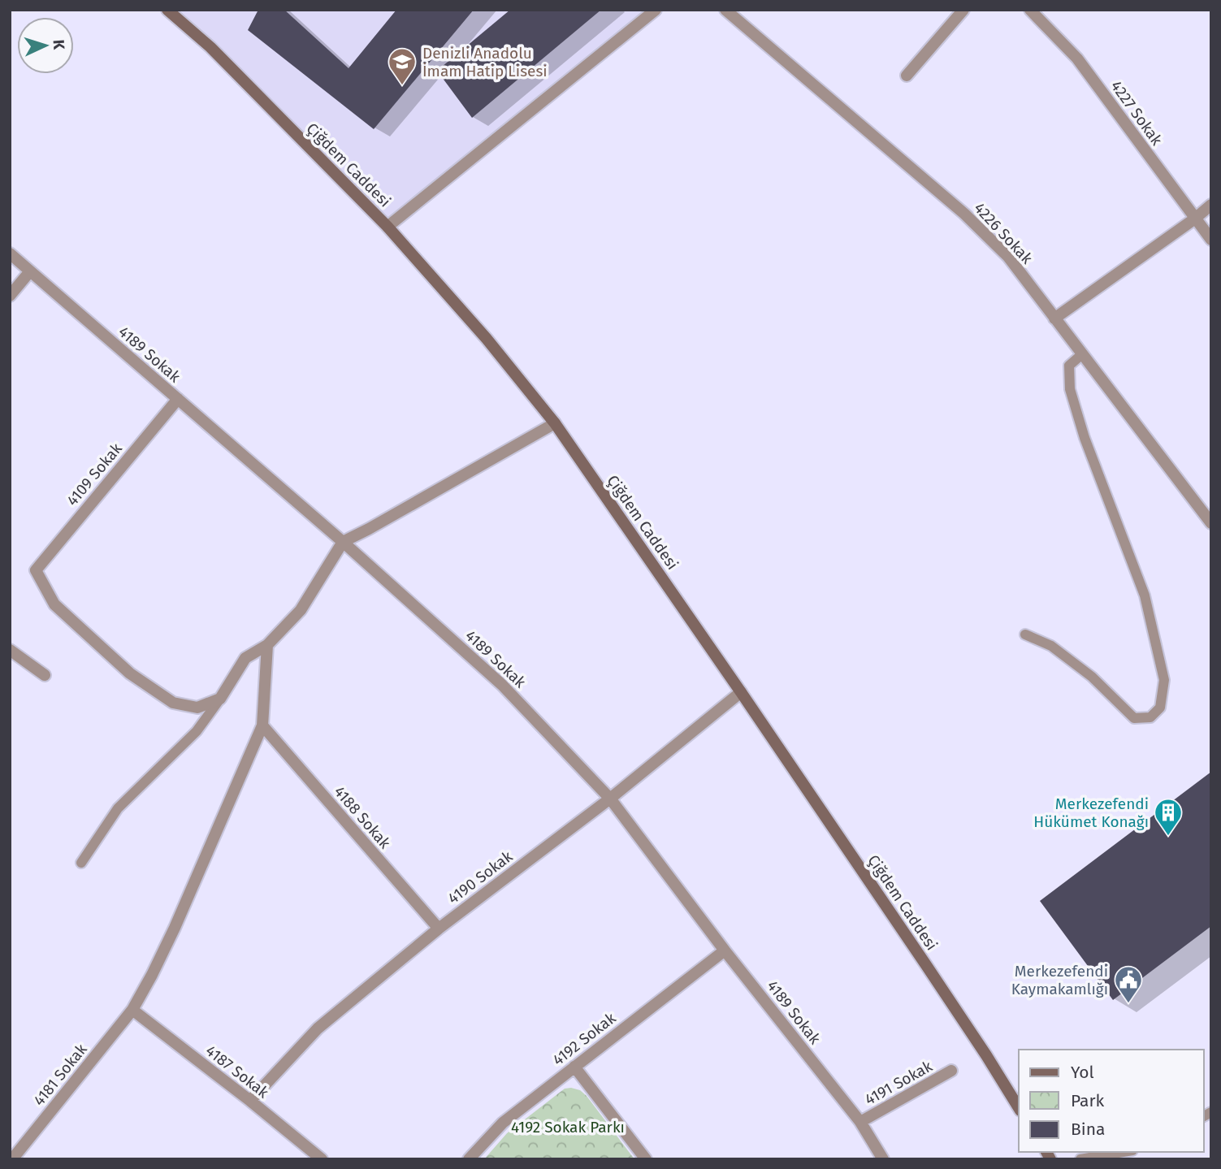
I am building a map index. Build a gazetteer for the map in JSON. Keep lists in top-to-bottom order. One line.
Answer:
{"streets":{"street":["4227 Sokak","Çiğdem Caddesi","4226 Sokak","4189 Sokak","4109 Sokak","4188 Sokak","4190 Sokak","4192 Sokak","4187 Sokak","4181 Sokak","4191 Sokak"]},"crossings":[["Çiğdem Caddesi","4190 Sokak"],["4189 Sokak","4109 Sokak"],["4189 Sokak","4190 Sokak"],["4189 Sokak","4192 Sokak"],["4189 Sokak","4191 Sokak"],["4188 Sokak","4190 Sokak"],["4188 Sokak","4181 Sokak"],["4190 Sokak","4187 Sokak"],["4187 Sokak","4181 Sokak"]],"parks":["4192 Sokak Parkı"],"places":{"school or university":["Denizli Anadolu İmam Hatip Lisesi"],"building":["Merkezefendi Hükümet Konağı"],"public building":["Merkezefendi Kaymakamlığı"]},"legend":["Yol","Park","Bina"],"north":"right"}
